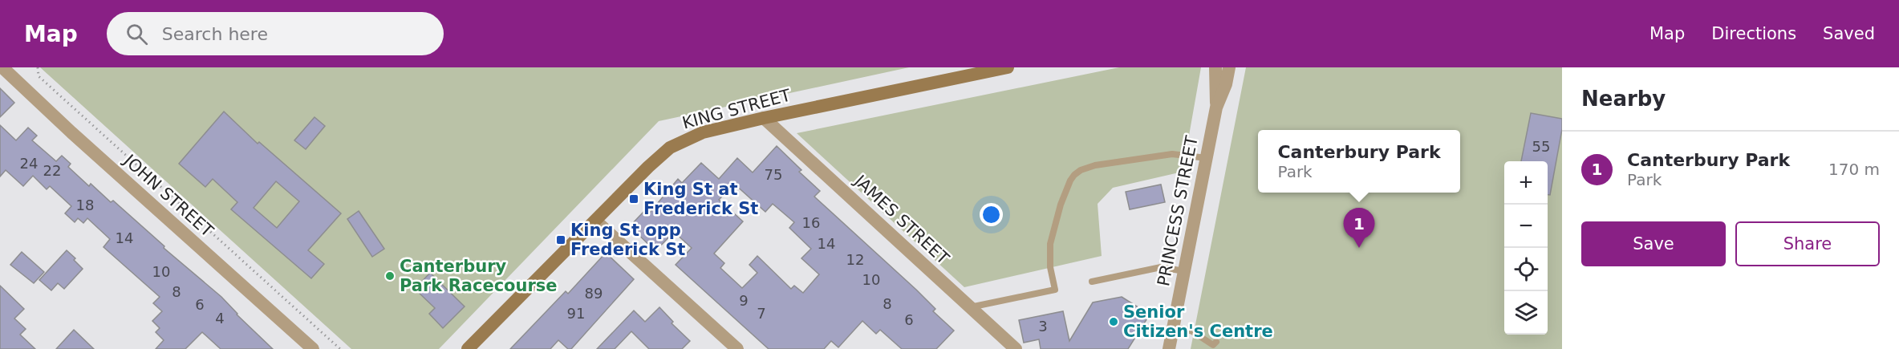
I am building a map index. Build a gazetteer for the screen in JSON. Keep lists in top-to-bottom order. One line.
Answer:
{"streets":{"main road":["KING STREET"],"street":["JOHN STREET","PRINCESS STREET","JAMES STREET"]},"crossings":[["KING STREET","JAMES STREET"]],"places":{"transit":["King St at Frederick St","King St opp Frederick St"],"other":["Canterbury Park Racecourse","Senior Citizen's Centre"]},"house_numbers":["55","24","22","75","18","16","14","14","12","10","10","8","89","9","8","6","91","7","4","6","3"],"page":{"header":"Map","search":"Search here","nav":["Map","Directions","Saved"],"heading":"Nearby","popup":["Canterbury Park","Park"],"list":[{"mark":"1","name":"Canterbury Park","note":"Park","value":"170 m"}],"map_buttons":["+","−"],"buttons":["Save","Share"],"pins":"1"}}
